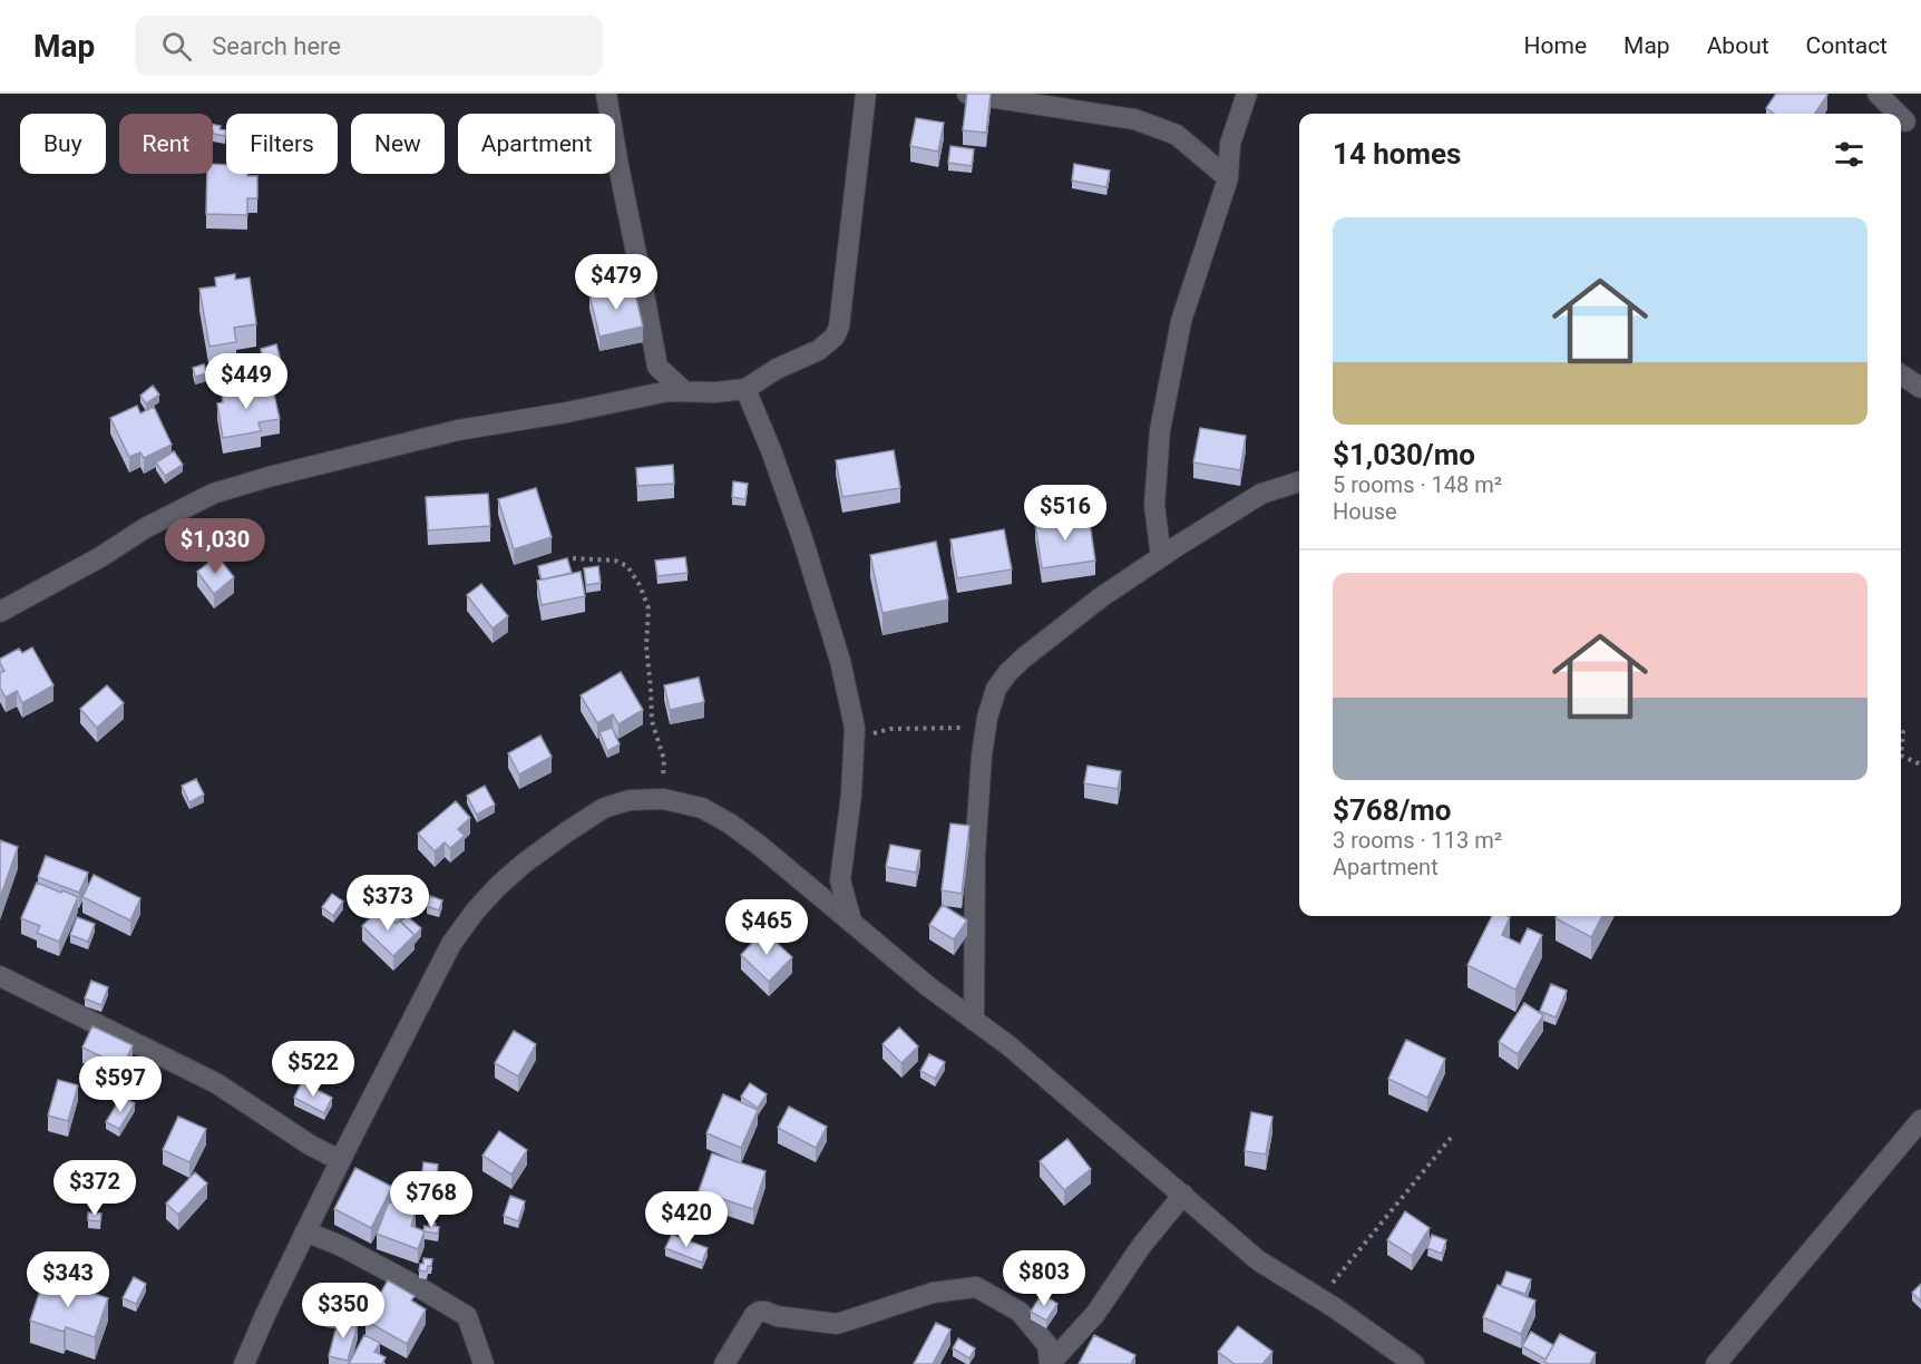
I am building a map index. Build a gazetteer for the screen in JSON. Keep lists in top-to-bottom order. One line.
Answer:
{"page":{"header":"Map","search":"Search here","nav":["Home","Map","About","Contact"],"chip":["Buy","Rent","Filters","New","Apartment"],"heading":"14 homes","list":[{"name":"$1,030/mo","note":"5 rooms · 148 m² · House"},{"name":"$768/mo","note":"3 rooms · 113 m² · Apartment"}],"price":["$479","$449","$516","$1,030","$373","$465","$522","$597","$372","$768","$420","$803","$343","$350"]}}
